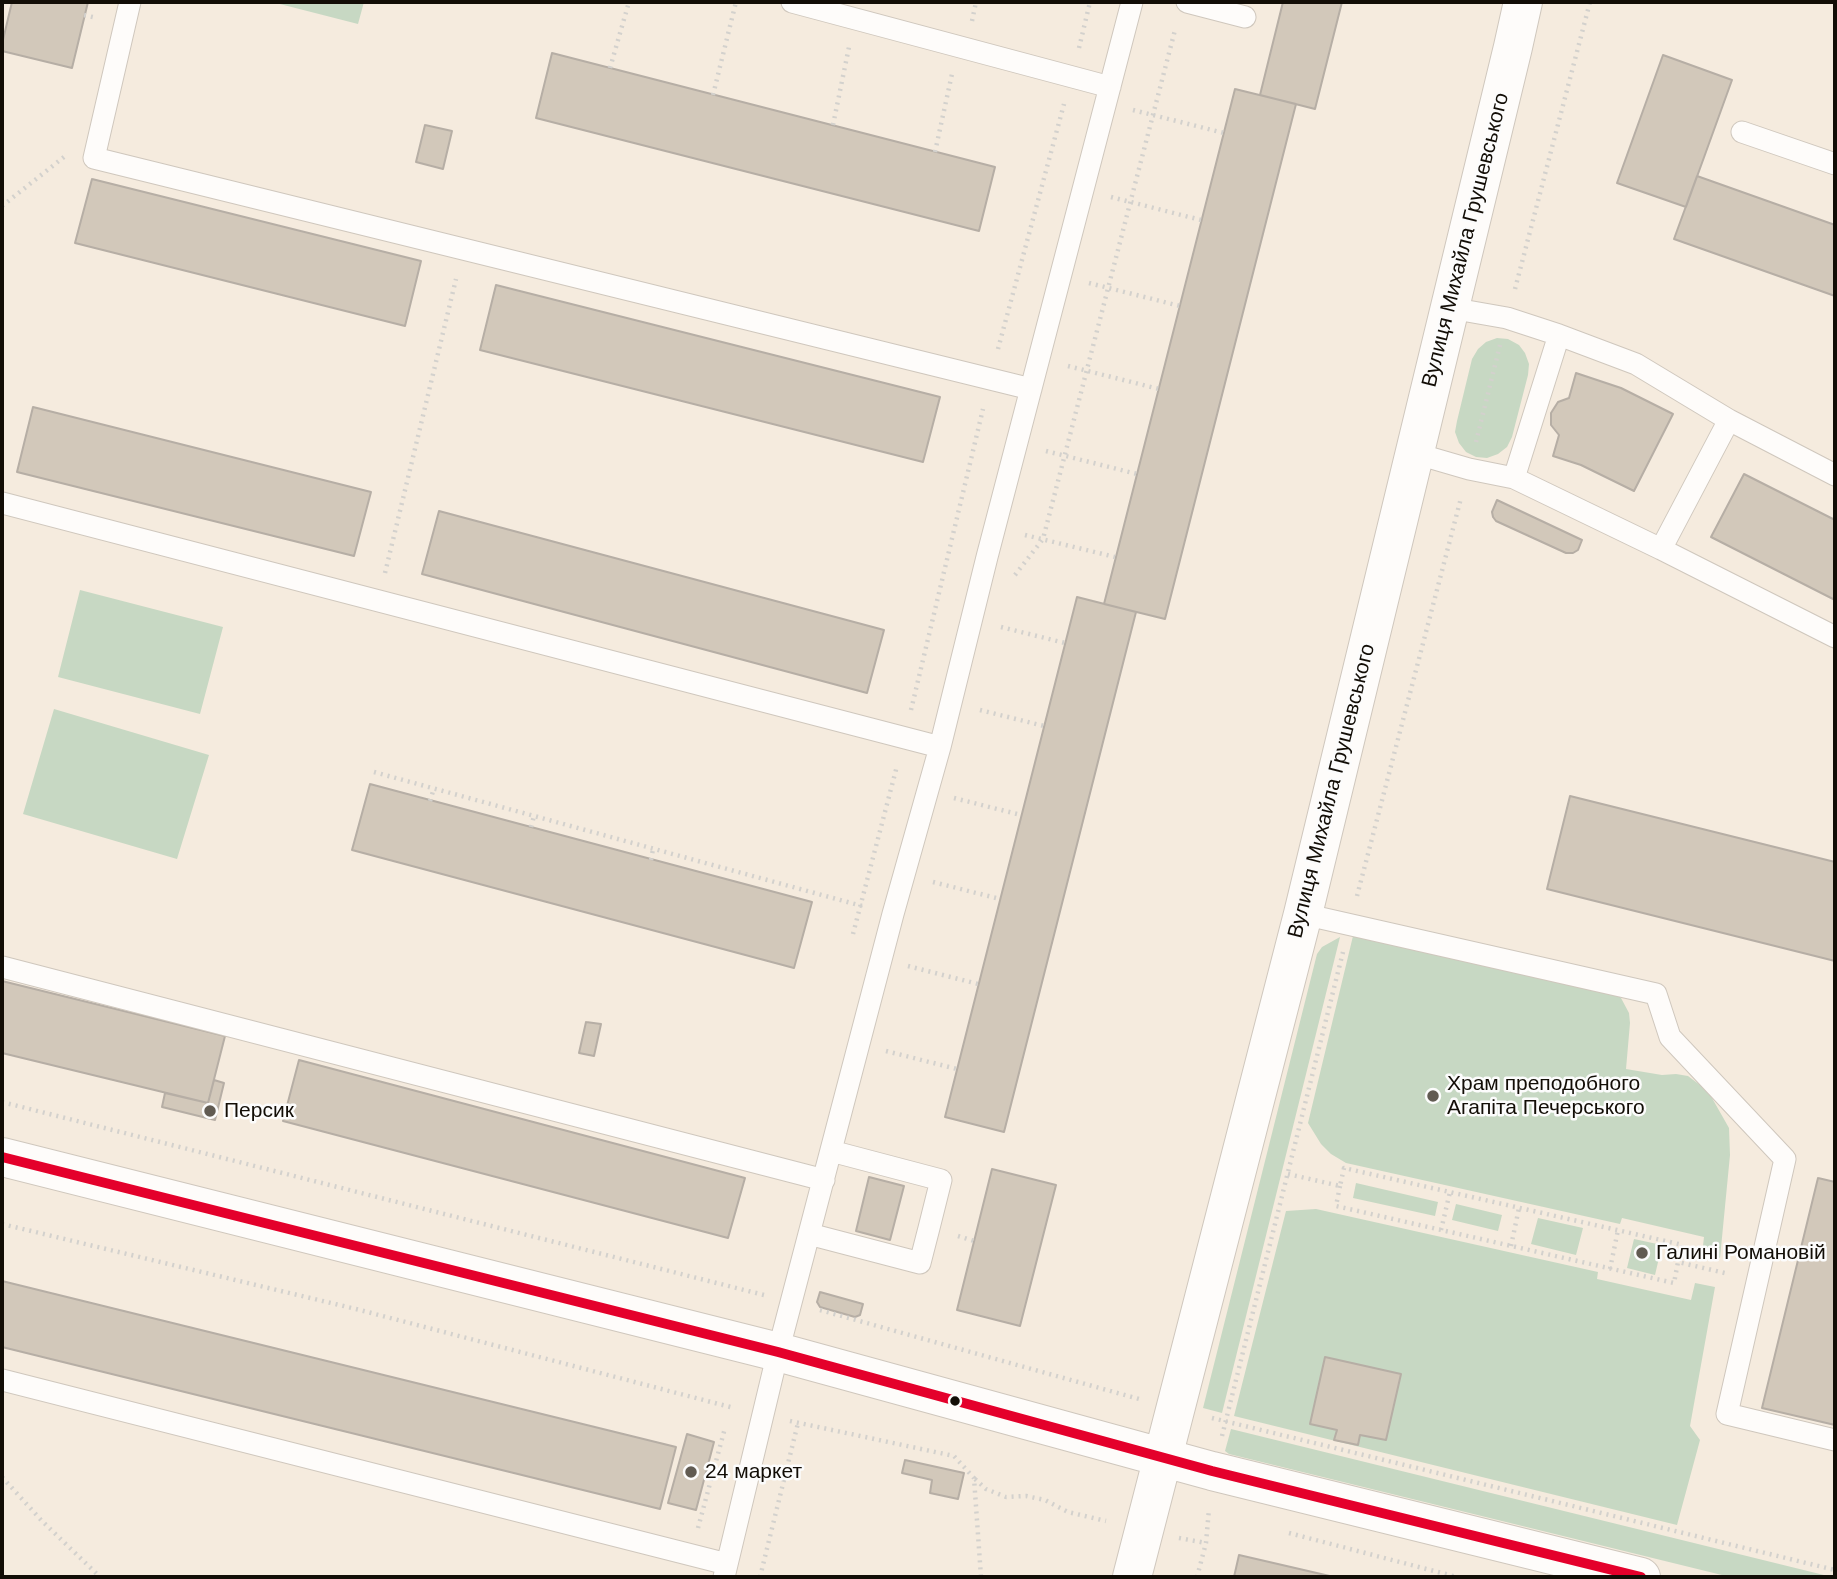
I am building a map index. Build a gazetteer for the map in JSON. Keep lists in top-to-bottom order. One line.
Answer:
{"streets":{"street":["Вулиця Михайла Грушевського"]},"places":["Храм преподобного Агапіта Печерського","Персик","Галині Романовій","24 маркет"]}
